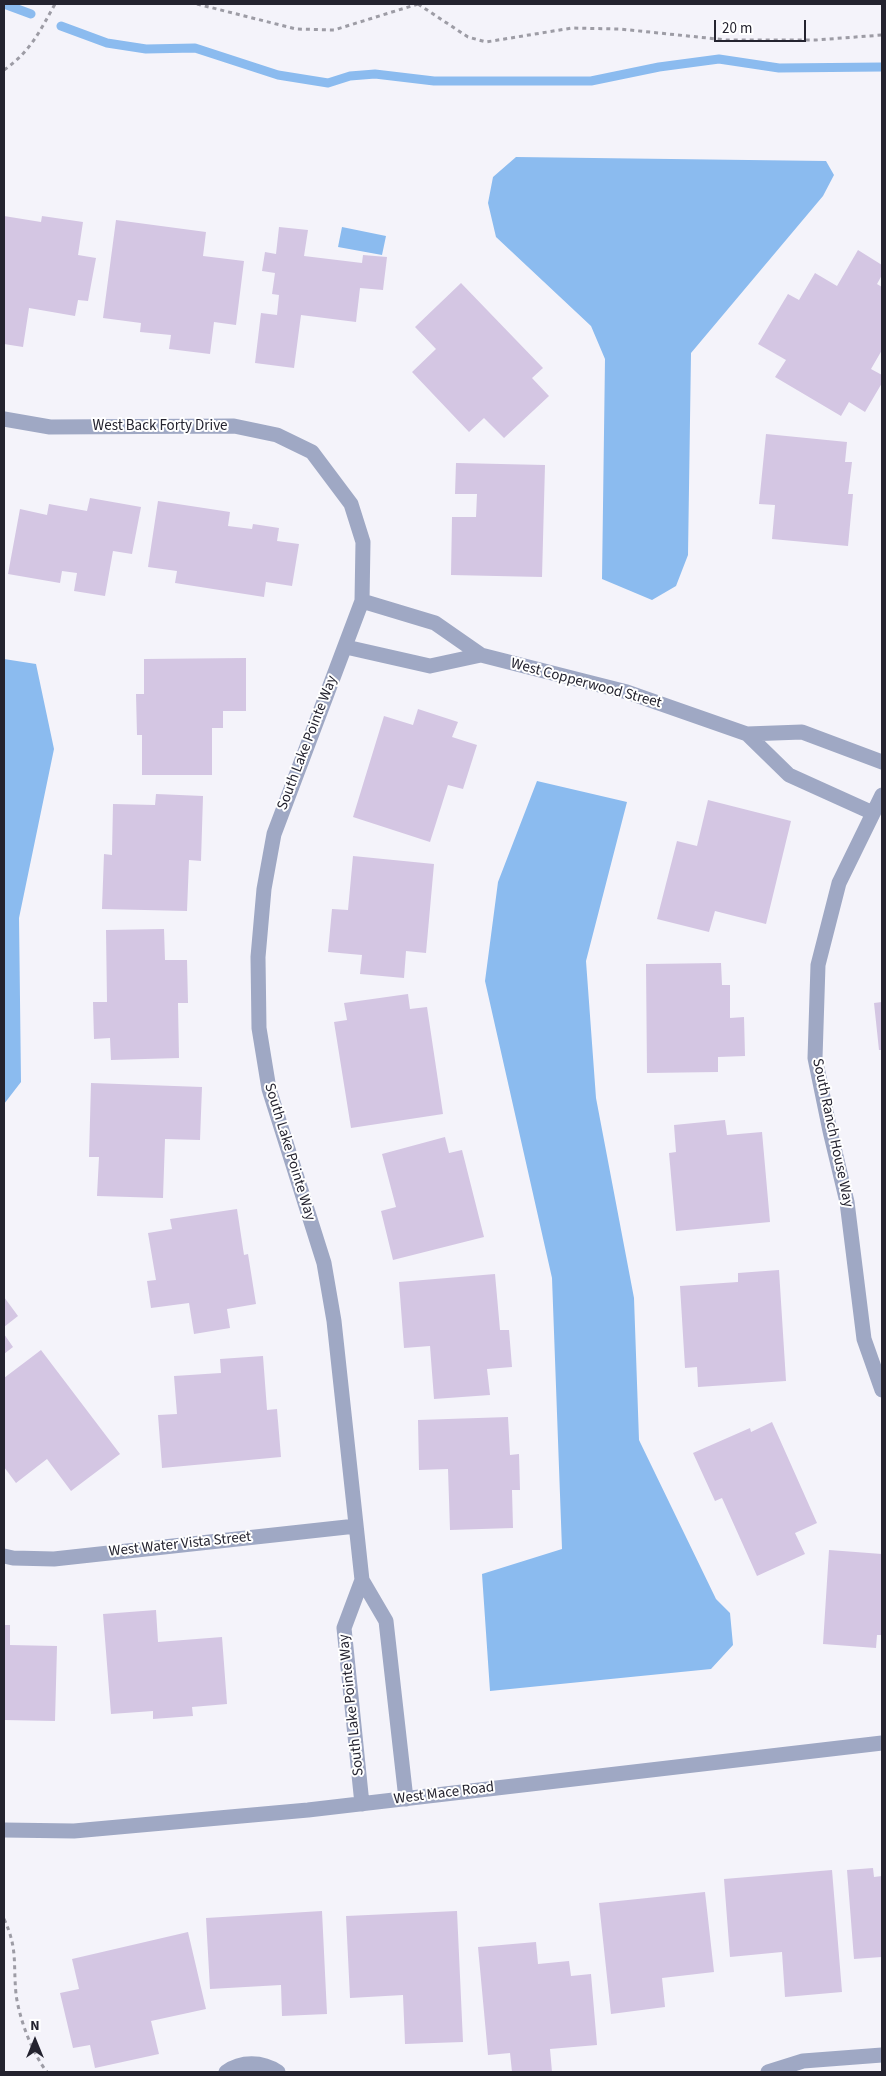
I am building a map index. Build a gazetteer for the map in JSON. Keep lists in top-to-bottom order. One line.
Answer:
{"streets":{"street":["West Back Forty Drive","West Copperwood Street","South Lake Pointe Way","South Ranch House Way","West Water Vista Street","West Mace Road"]},"crossings":[["West Back Forty Drive","South Lake Pointe Way"],["West Copperwood Street","South Lake Pointe Way"],["West Copperwood Street","South Ranch House Way"],["South Lake Pointe Way","West Water Vista Street"],["South Lake Pointe Way","West Mace Road"]],"scale_bar":"20 m","north":"top"}
